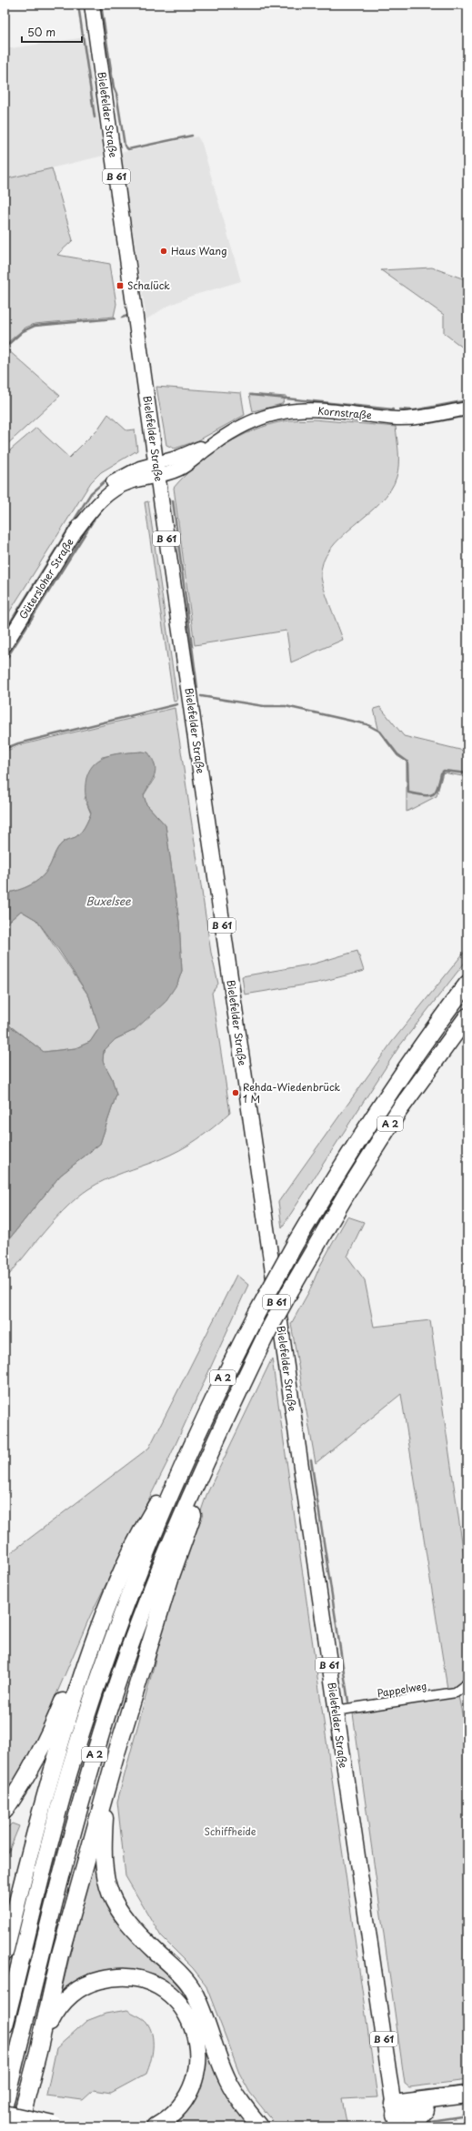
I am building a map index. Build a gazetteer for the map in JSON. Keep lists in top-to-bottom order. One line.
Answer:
{"streets":{"highway":["A 2"],"main road":["Bielefelder Straße","B 61"],"street":["Kornstraße","Gütersloher Straße","Pappelweg"]},"crossings":[["Bielefelder Straße","Kornstraße"],["Bielefelder Straße","Gütersloher Straße"],["Bielefelder Straße","Pappelweg"],["Kornstraße","Gütersloher Straße"]],"water":["Buxelsee"],"parks":["Schiffheide"],"places":{"other":["Haus Wang","Rehda-Wiedenbrück 1 M"],"transit":["Schalück"]},"scale_bar":"50 m"}
